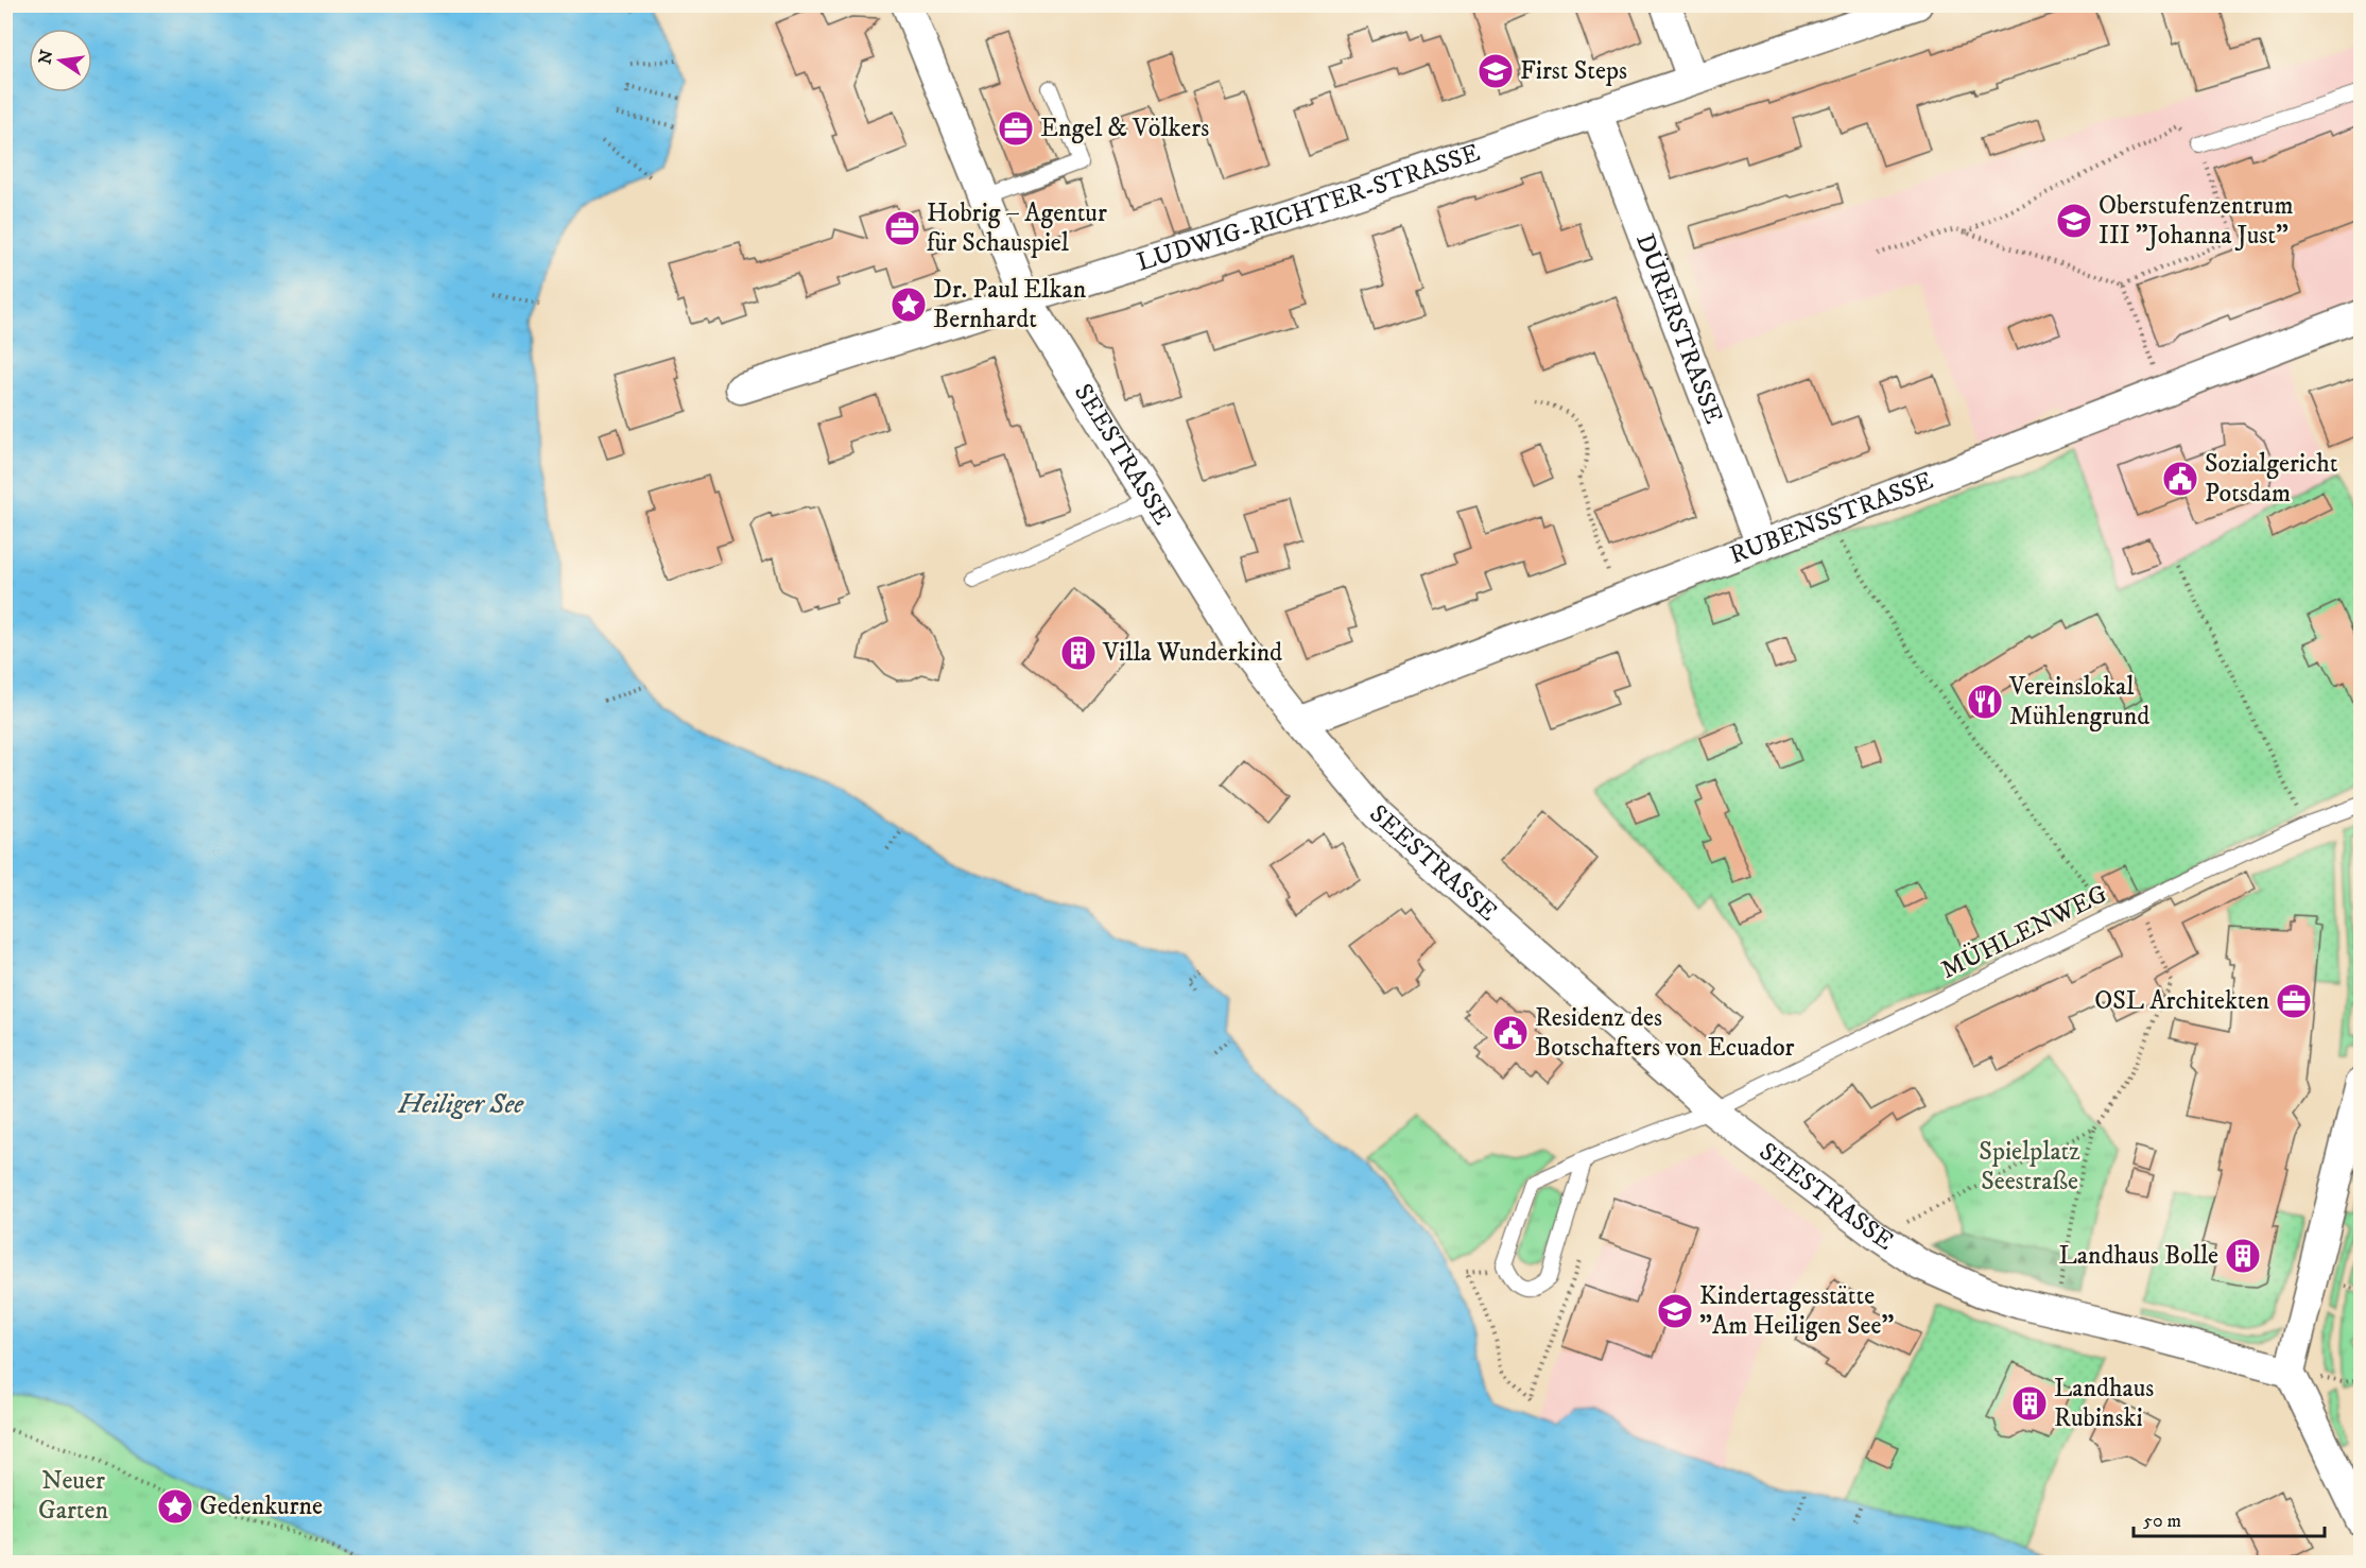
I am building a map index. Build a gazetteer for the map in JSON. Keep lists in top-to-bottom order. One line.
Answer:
{"streets":{"street":["LUDWIG-RICHTER-STRASSE","DÜRERSTRASSE","SEESTRASSE","RUBENSSTRASSE"],"lane":["MÜHLENWEG"]},"crossings":[["LUDWIG-RICHTER-STRASSE","DÜRERSTRASSE"],["LUDWIG-RICHTER-STRASSE","SEESTRASSE"],["DÜRERSTRASSE","RUBENSSTRASSE"],["SEESTRASSE","RUBENSSTRASSE"],["SEESTRASSE","MÜHLENWEG"]],"water":["Heiliger See"],"parks":["Spielplatz Seestraße","Neuer Garten"],"places":{"school or university":["First Steps","Oberstufenzentrum III \"Johanna Just\"","Kindertagesstätte \"Am Heiligen See\""],"office":["Engel & Völkers","Hobrig – Agentur für Schauspiel","OSL Architekten"],"place":["Dr. Paul Elkan Bernhardt","Gedenkurne"],"public building":["Sozialgericht Potsdam","Residenz des Botschafters von Ecuador"],"building":["Villa Wunderkind","Landhaus Bolle","Landhaus Rubinski"],"restaurant":["Vereinslokal Mühlengrund"]},"scale_bar":"50 m","north":"left"}
